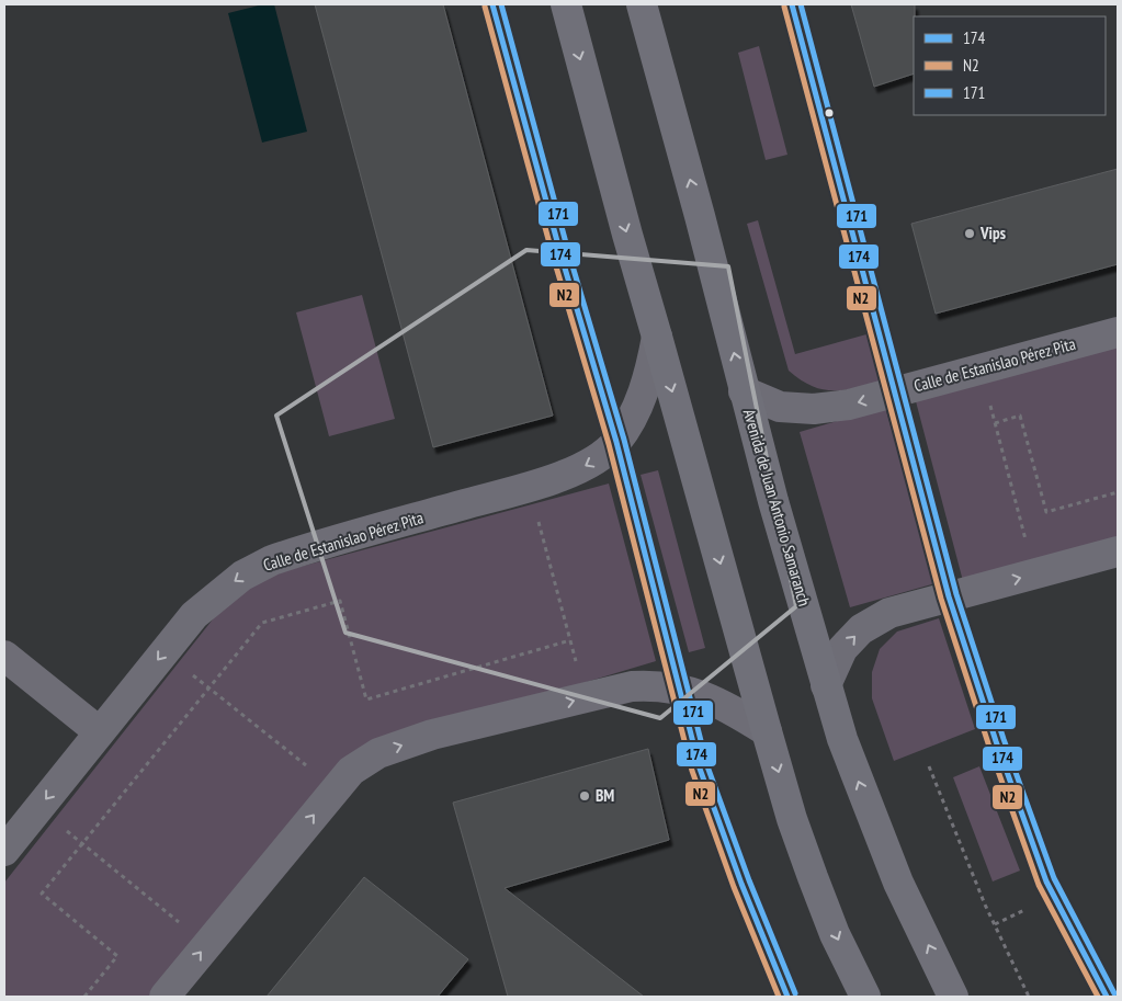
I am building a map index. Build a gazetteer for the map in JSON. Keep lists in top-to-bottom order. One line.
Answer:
{"streets":{"street":["Calle de Estanislao Pérez Pita","Avenida de Juan Antonio Samaranch"]},"crossings":[["Calle de Estanislao Pérez Pita","Avenida de Juan Antonio Samaranch"]],"places":["Vips","BM"],"lines":["transit line 174","transit line 171","transit line N2"],"legend":["174","N2","171"]}
